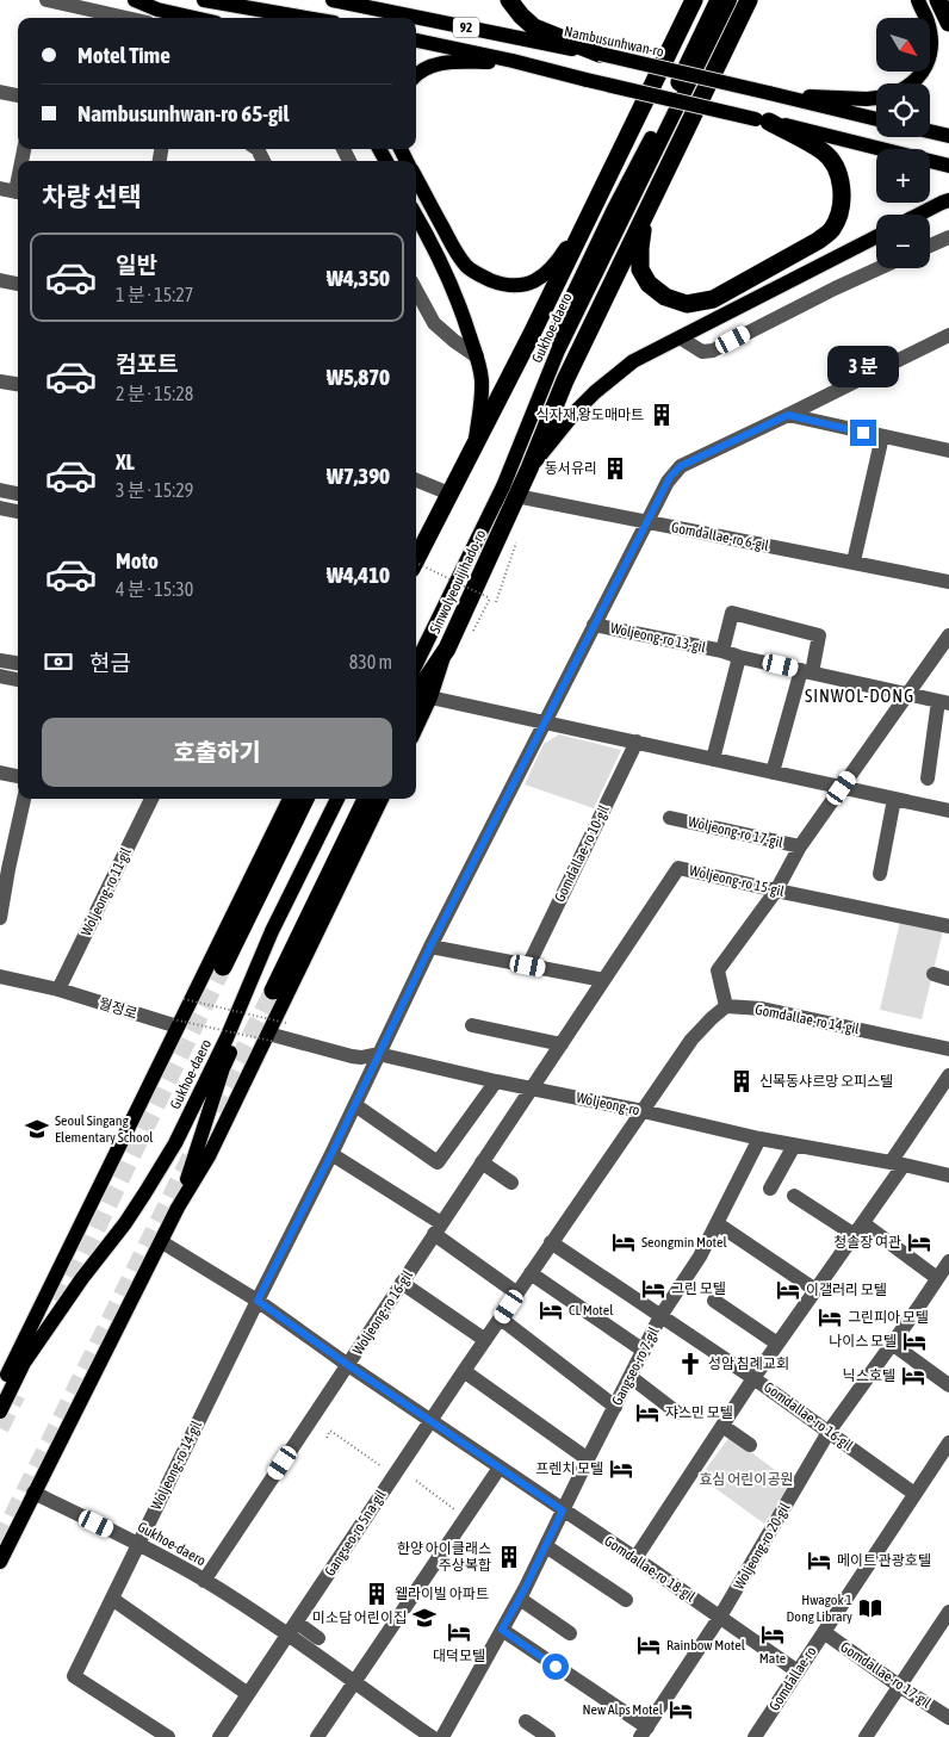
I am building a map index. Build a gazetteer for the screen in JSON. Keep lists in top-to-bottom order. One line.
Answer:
{"streets":{"highway":["Sinwolyeouijihado-ro"],"main road":["92","Nambusunhwan-ro","Gukhoe-daero"],"street":["Gomdallae-ro 6-gil","Woljeong-ro 13-gil","Woljeong-ro 17-gil","Gomdallae-ro 10-gil","Woljeong-ro 15-gil","Woljeong-ro 11-gil","월정로","Gomdallae-ro 14-gil","Woljeong-ro","Woljeong-ro 16-gil","Gangseo-ro 7-gil","Gomdallae-ro 16-gil","Woljeong-ro 14-gil","Gangseo-ro 5na-gil","Woljeong-ro 20-gil","Gomdallae-ro 18-gil","Gomdallae-ro 17-gil","Gomdallae-ro"]},"crossings":[["Gukhoe-daero","Woljeong-ro 16-gil"],["Gukhoe-daero","Woljeong-ro 14-gil"],["Gukhoe-daero","Gangseo-ro 5na-gil"],["Gomdallae-ro 6-gil","Sinwolyeouijihado-ro"],["Gomdallae-ro 6-gil","Woljeong-ro 13-gil"],["Woljeong-ro 13-gil","Woljeong-ro 17-gil"],["Woljeong-ro 13-gil","Woljeong-ro"],["Woljeong-ro 13-gil","Woljeong-ro 14-gil"],["Woljeong-ro 17-gil","Woljeong-ro 15-gil"],["Woljeong-ro 17-gil","Gomdallae-ro 14-gil"],["Woljeong-ro 15-gil","Woljeong-ro"],["Woljeong-ro 15-gil","Woljeong-ro 16-gil"],["Woljeong-ro 11-gil","월정로"],["Woljeong-ro","Woljeong-ro 16-gil"],["Woljeong-ro","Gangseo-ro 7-gil"],["Woljeong-ro","Woljeong-ro 14-gil"],["Woljeong-ro","Gangseo-ro 5na-gil"],["Woljeong-ro 16-gil","Gomdallae-ro 18-gil"],["Gangseo-ro 7-gil","Gomdallae-ro 16-gil"],["Gangseo-ro 7-gil","Woljeong-ro 20-gil"],["Gangseo-ro 7-gil","Gomdallae-ro 18-gil"],["Gomdallae-ro 16-gil","Gangseo-ro 5na-gil"],["Gomdallae-ro 16-gil","Woljeong-ro 20-gil"],["Gomdallae-ro 16-gil","Gomdallae-ro"],["Woljeong-ro 14-gil","Gomdallae-ro 18-gil"],["Gangseo-ro 5na-gil","Gomdallae-ro 18-gil"],["Woljeong-ro 20-gil","Gomdallae-ro 18-gil"],["Gomdallae-ro 18-gil","Gomdallae-ro"],["Gomdallae-ro 17-gil","Gomdallae-ro"]],"districts":["SINWOL-DONG"],"parks":["효심 어린이공원"],"places":{"building":["식자재 왕도매마트","동서유리","신목동샤르망 오피스텔","한양 아이클래스 주상복합","웰라이빌 아파트"],"school or university":["Seoul Singang Elementary School","미소담 어린이집"],"hotel":["Seongmin Motel","청솔장 여관","그린 모텔","이갤러리 모텔","CL Motel","그린피아 모텔","나이스 모텔","닉스호텔","쟈스민 모텔","프렌치 모텔","메이트 관광호텔","대덕모텔","Mate","Rainbow Motel","New Alps Motel"],"church":["성암 침례교회"],"library":["Hwagok 1 Dong Library"]},"north":"bottom right","page":{"map_buttons":["+","−"],"banner":["Motel Time","Nambusunhwan-ro 65-gil"],"heading":"차량 선택","list":[{"name":"일반","note":"1 분 · 15:27","value":"₩4,350"},{"name":"컴포트","note":"2 분 · 15:28","value":"₩5,870"},{"name":"XL","note":"3 분 · 15:29","value":"₩7,390"},{"name":"Moto","note":"4 분 · 15:30","value":"₩4,410"}],"bubble":"3 분","pay":["현금","830 m"],"buttons":"호출하기"}}
